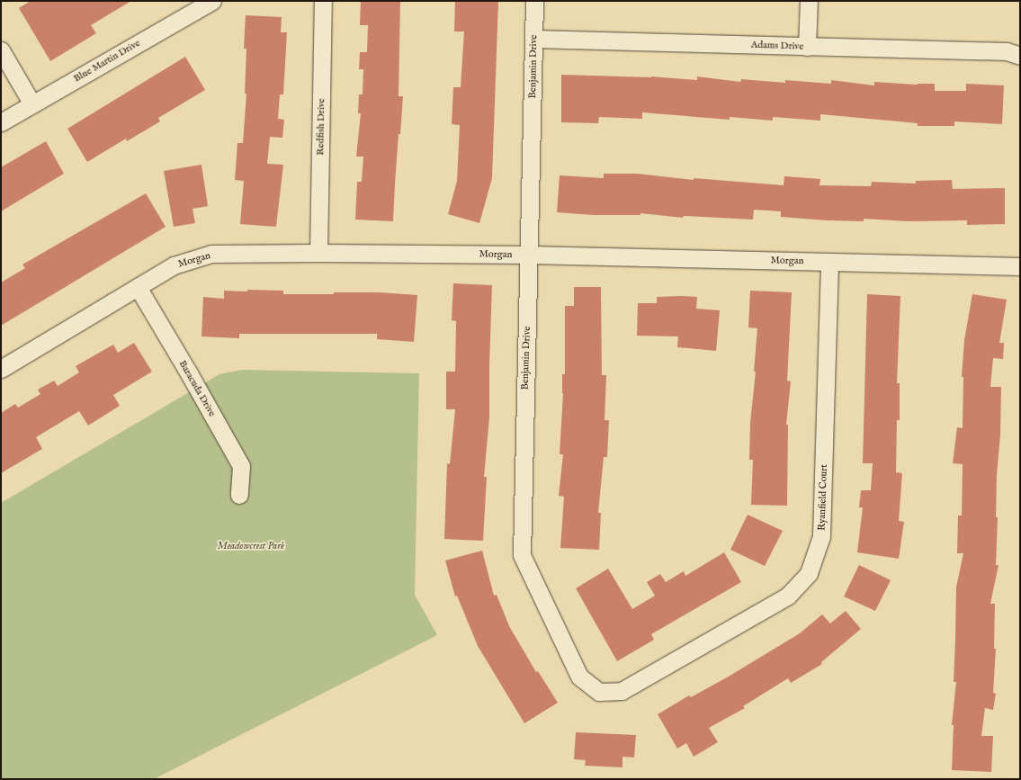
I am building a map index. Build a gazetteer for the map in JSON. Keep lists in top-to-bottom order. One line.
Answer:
{"streets":{"street":["Adams Drive","Blue Martin Drive","Benjamin Drive","Redfish Drive","Morgan","Baracuda Drive","Ryanfield Court"]},"crossings":[["Adams Drive","Benjamin Drive"],["Benjamin Drive","Morgan"],["Benjamin Drive","Ryanfield Court"],["Redfish Drive","Morgan"],["Morgan","Baracuda Drive"],["Morgan","Ryanfield Court"]],"parks":["Meadowcrest Park"]}
